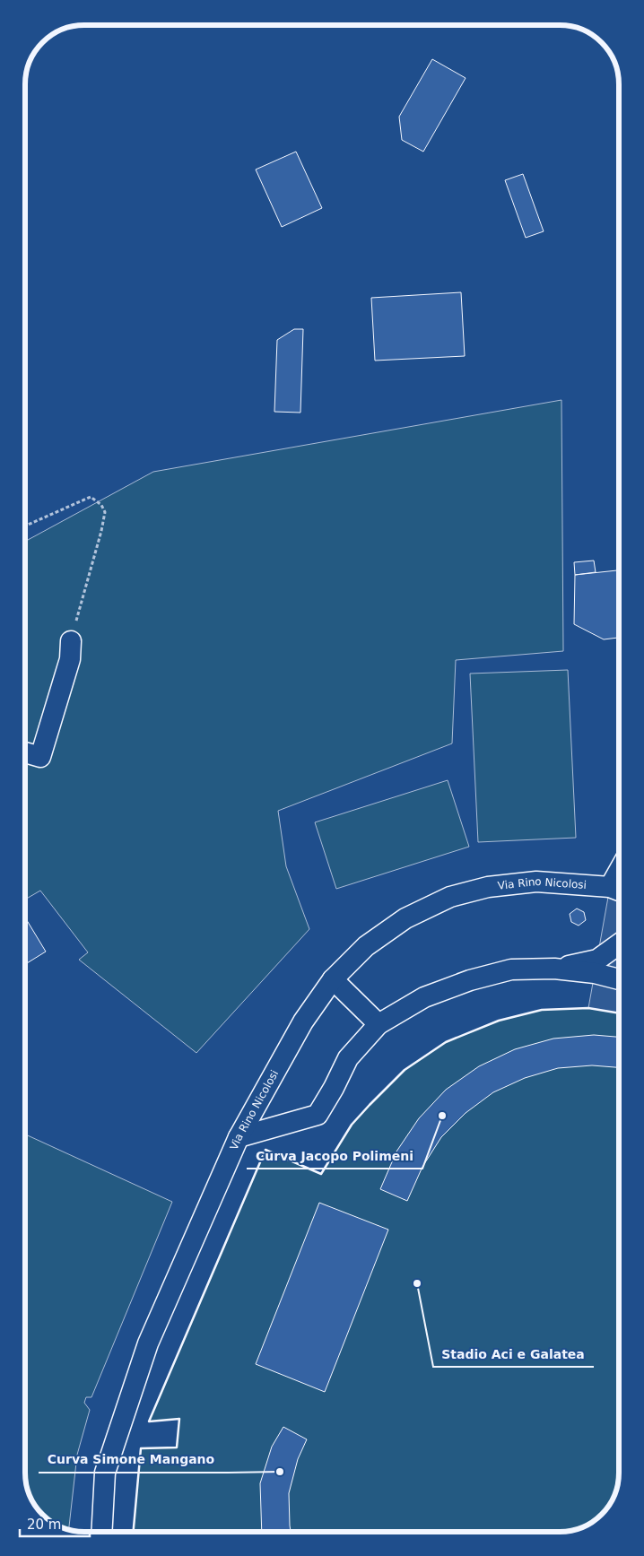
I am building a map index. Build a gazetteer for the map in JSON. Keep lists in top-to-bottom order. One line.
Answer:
{"streets":{"street":["Via Rino Nicolosi"]},"places":["Curva Jacopo Polimeni","Stadio Aci e Galatea","Curva Simone Mangano"],"scale_bar":"20 m"}
